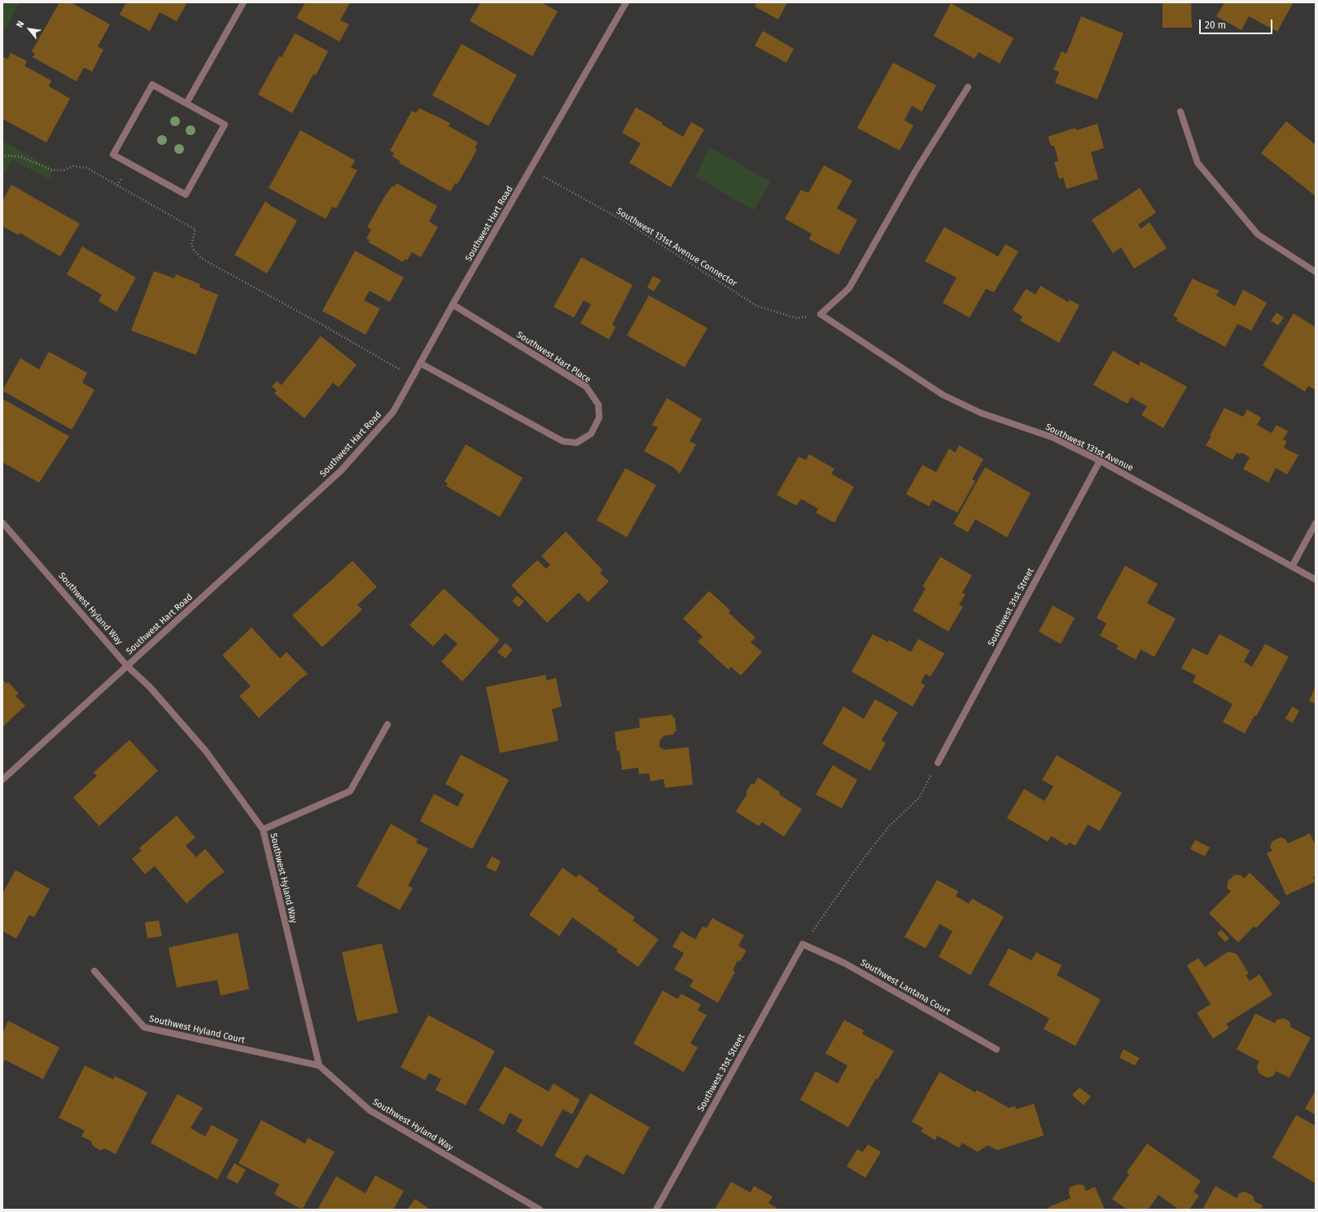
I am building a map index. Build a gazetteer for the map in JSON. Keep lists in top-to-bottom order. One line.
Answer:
{"streets":{"street":["Southwest Hart Road","Southwest Hart Place","Southwest 131st Avenue","Southwest 31st Street","Southwest Hyland Way","Southwest Lantana Court","Southwest Hyland Court"],"path":["Southwest 131st Avenue Connector"]},"crossings":[["Southwest Hart Road","Southwest 131st Avenue Connector"],["Southwest Hart Road","Southwest Hart Place"],["Southwest Hart Road","Southwest Hyland Way"],["Southwest 131st Avenue Connector","Southwest 131st Avenue"],["Southwest 131st Avenue","Southwest 31st Street"],["Southwest 31st Street","Southwest Lantana Court"],["Southwest Hyland Way","Southwest Hyland Court"]],"scale_bar":"20 m","north":"top left"}
